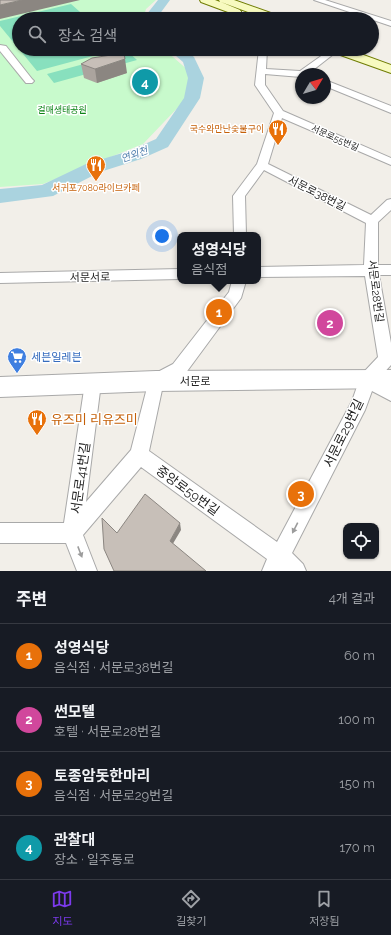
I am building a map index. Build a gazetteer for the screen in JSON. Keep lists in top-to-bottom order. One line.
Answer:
{"streets":{"street":["서문로55번길","서문로38번길","서문서로","서문로28번길","서문로","서문로29번길","서문로41번길","중앙로59번길"]},"crossings":[["서문로38번길","서문로28번길"],["서문로28번길","서문로"],["서문로28번길","서문로29번길"],["서문로","서문로29번길"],["서문로","서문로41번길"],["서문로29번길","중앙로59번길"]],"one_way":["서문로29번길"],"water":["연외천"],"parks":["걸매생태공원"],"places":{"restaurant":["국수와만난숯불구이","서귀포7080라이브카페","유즈미 리유즈미"],"supermarket":["세븐일레븐"]},"north":"top right","page":{"search":"장소 검색","pins":["4","1","2","3"],"popup":["성영식당","음식점"],"heading":["주변","4개 결과"],"list":[{"mark":"1","name":"성영식당","note":"음식점 · 서문로38번길","value":"60 m"},{"mark":"2","name":"썬모텔","note":"호텔 · 서문로28번길","value":"100 m"},{"mark":"3","name":"토종암돗한마리","note":"음식점 · 서문로29번길","value":"150 m"},{"mark":"4","name":"관찰대","note":"장소 · 일주동로","value":"170 m"}],"nav":["지도","길찾기","저장됨"]}}
